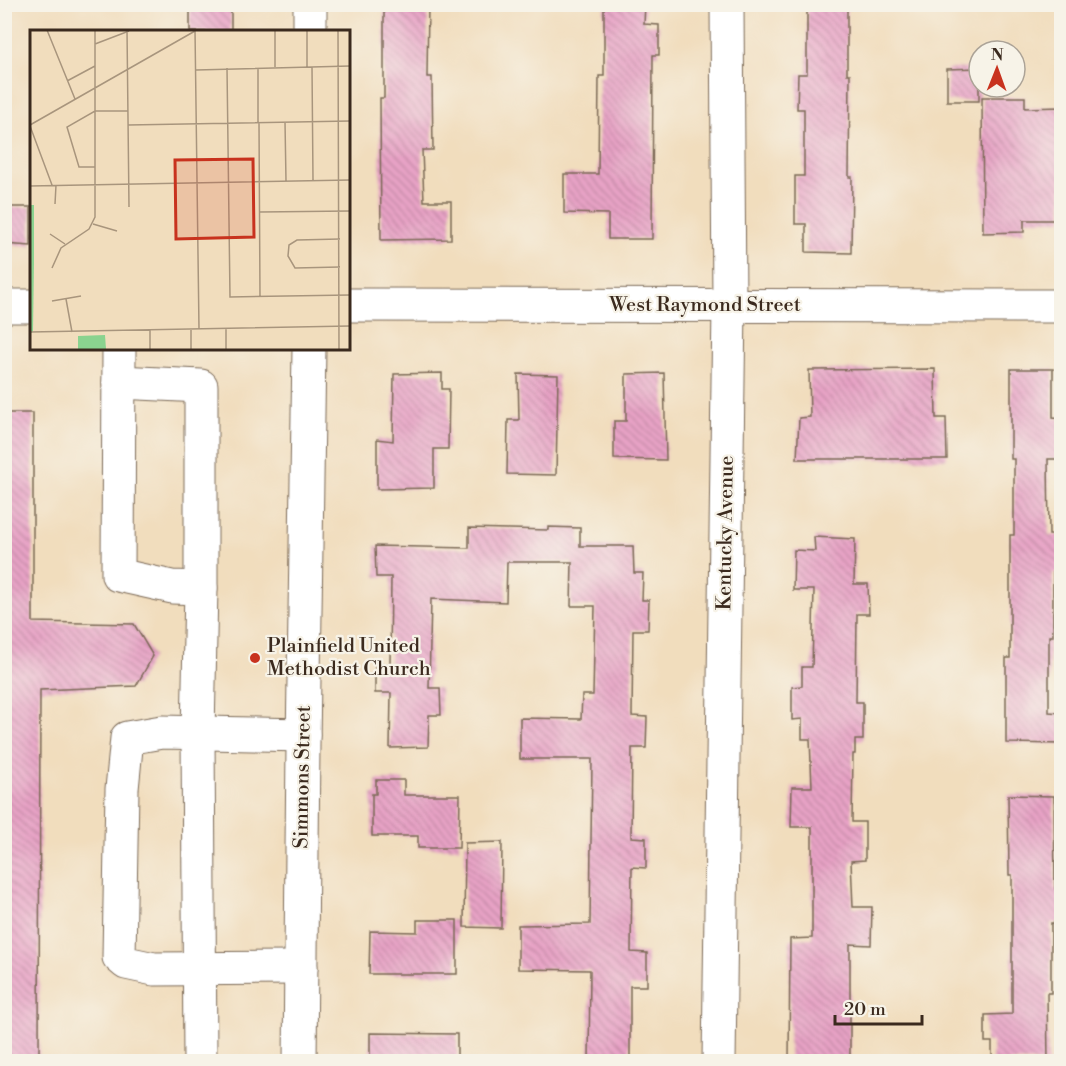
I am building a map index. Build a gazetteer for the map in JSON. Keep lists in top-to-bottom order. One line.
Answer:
{"streets":{"street":["West Raymond Street","Kentucky Avenue","Simmons Street"]},"crossings":[["West Raymond Street","Kentucky Avenue"]],"places":["Plainfield United Methodist Church"],"scale_bar":"20 m","north":"top"}
